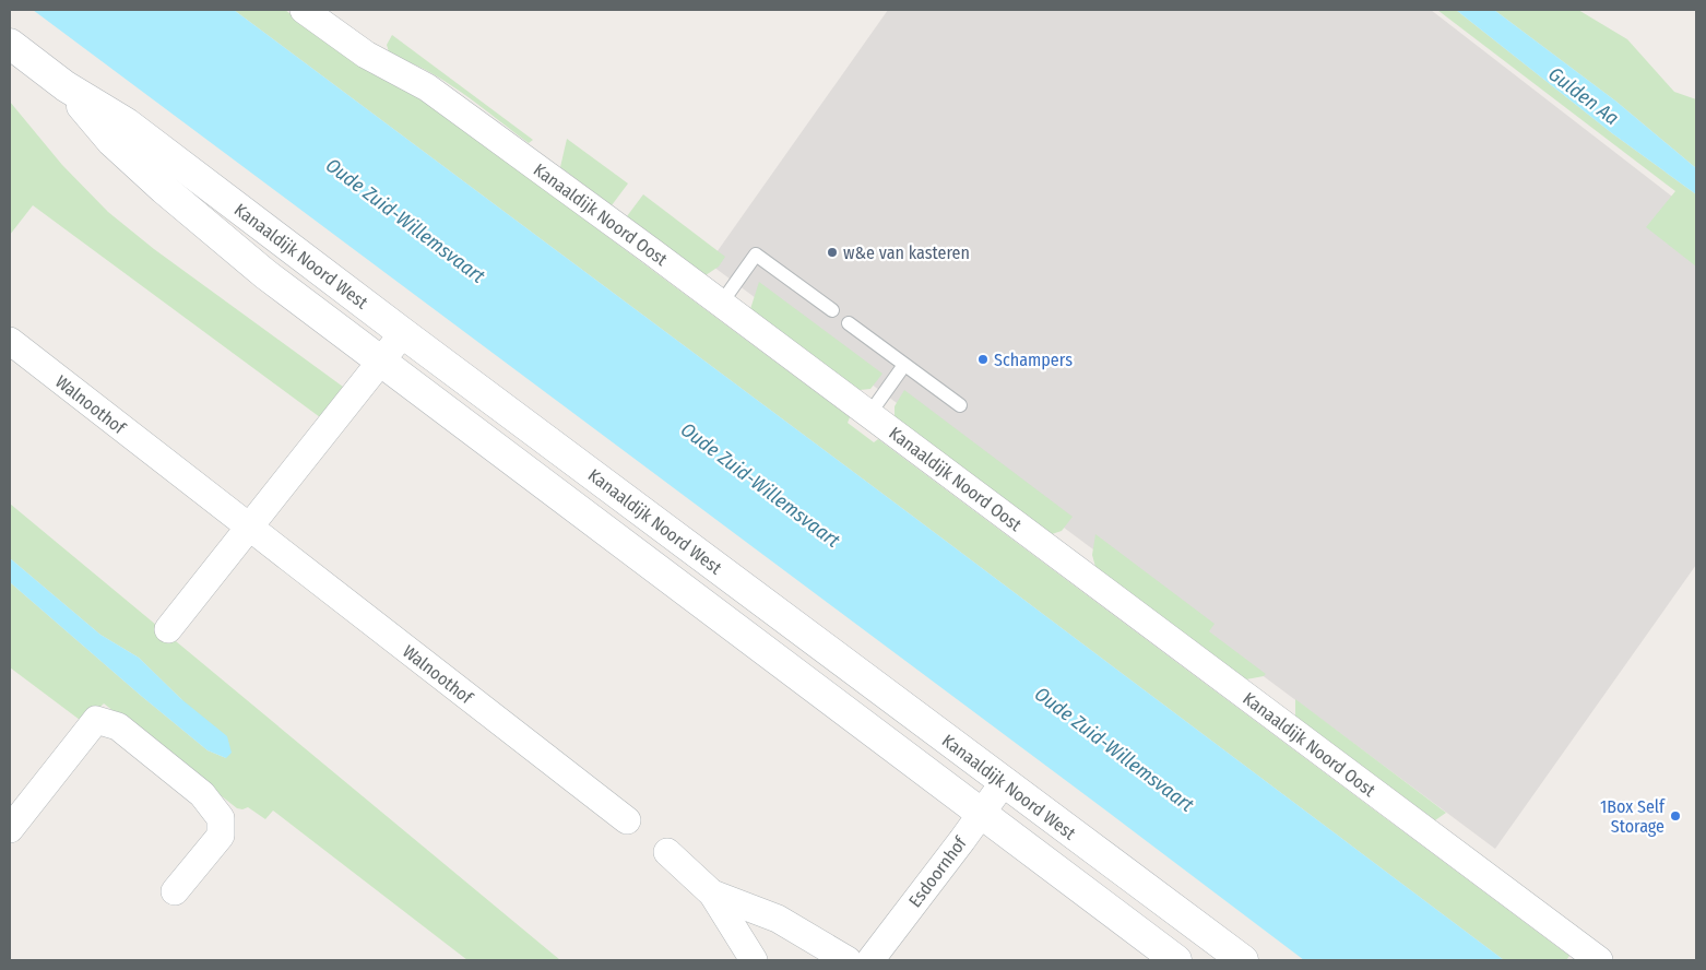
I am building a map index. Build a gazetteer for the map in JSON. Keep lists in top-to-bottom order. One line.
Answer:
{"streets":{"main road":["Kanaaldijk Noord West"],"street":["Kanaaldijk Noord Oost","Walnoothof","Esdoornhof"]},"crossings":[["Kanaaldijk Noord West","Esdoornhof"]],"water":["Gulden Aa","Oude Zuid-Willemsvaart"],"places":["w&e van kasteren","Schampers","1Box Self Storage"]}
